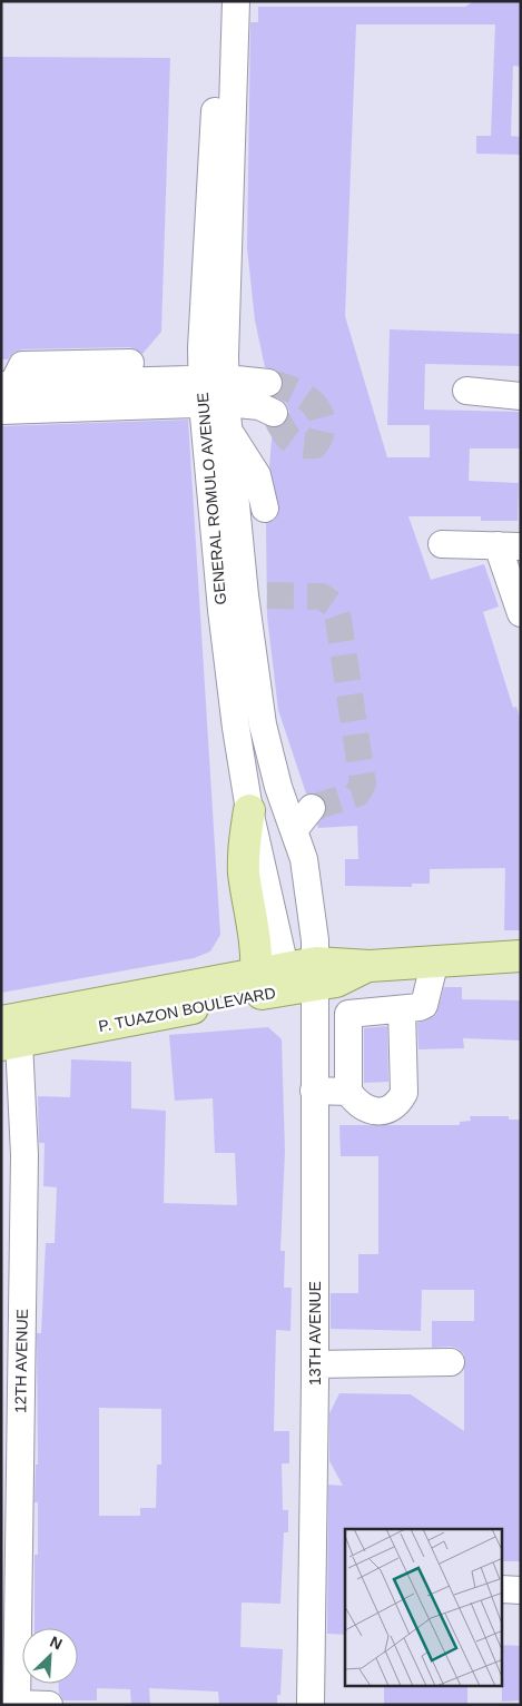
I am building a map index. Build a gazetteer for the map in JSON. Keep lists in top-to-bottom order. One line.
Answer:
{"streets":{"main road":["P. TUAZON BOULEVARD"],"street":["GENERAL ROMULO AVENUE","13TH AVENUE","12TH AVENUE"]},"crossings":[["GENERAL ROMULO AVENUE","P. TUAZON BOULEVARD"],["GENERAL ROMULO AVENUE","13TH AVENUE"],["P. TUAZON BOULEVARD","13TH AVENUE"],["P. TUAZON BOULEVARD","12TH AVENUE"]],"north":"top right"}
